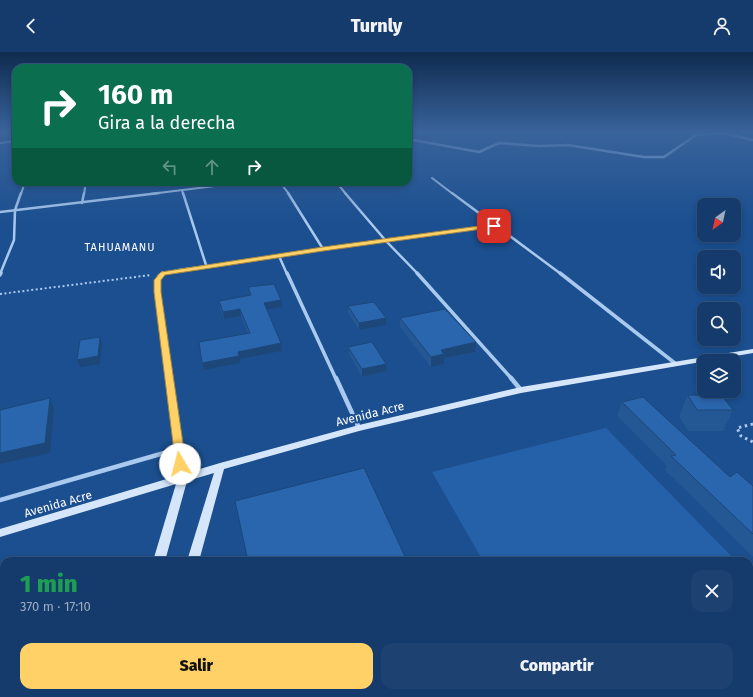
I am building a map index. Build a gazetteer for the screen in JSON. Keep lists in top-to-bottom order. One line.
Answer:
{"streets":{"main road":["Avenida Acre"]},"districts":["TAHUAMANU"],"north":"bottom left","page":{"header":"Turnly","turn":["160 m","Gira a la derecha"],"heading":["1 min","370 m · 17:10"],"buttons":["Salir","Compartir"]}}
